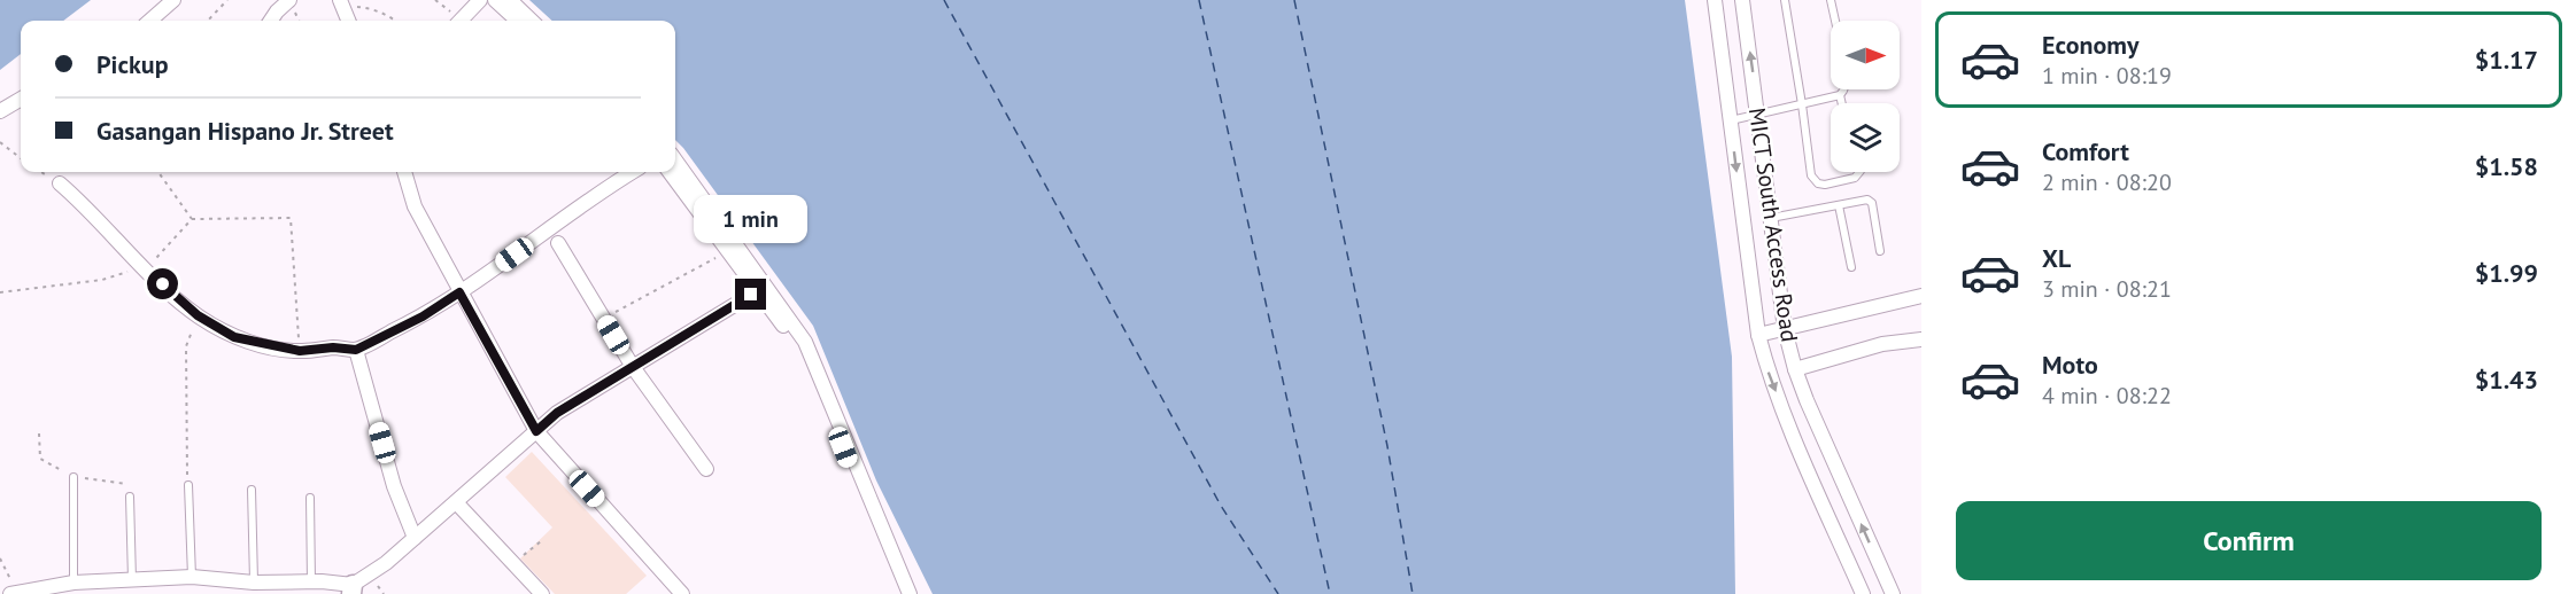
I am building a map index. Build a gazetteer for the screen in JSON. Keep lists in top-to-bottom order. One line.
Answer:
{"streets":{"street":["MICT South Access Road"]},"north":"right","page":{"list":[{"name":"Economy","note":"1 min · 08:19","value":"$1.17"},{"name":"Comfort","note":"2 min · 08:20","value":"$1.58"},{"name":"XL","note":"3 min · 08:21","value":"$1.99"},{"name":"Moto","note":"4 min · 08:22","value":"$1.43"}],"banner":["Pickup","Gasangan Hispano Jr. Street"],"bubble":"1 min","buttons":"Confirm"}}
